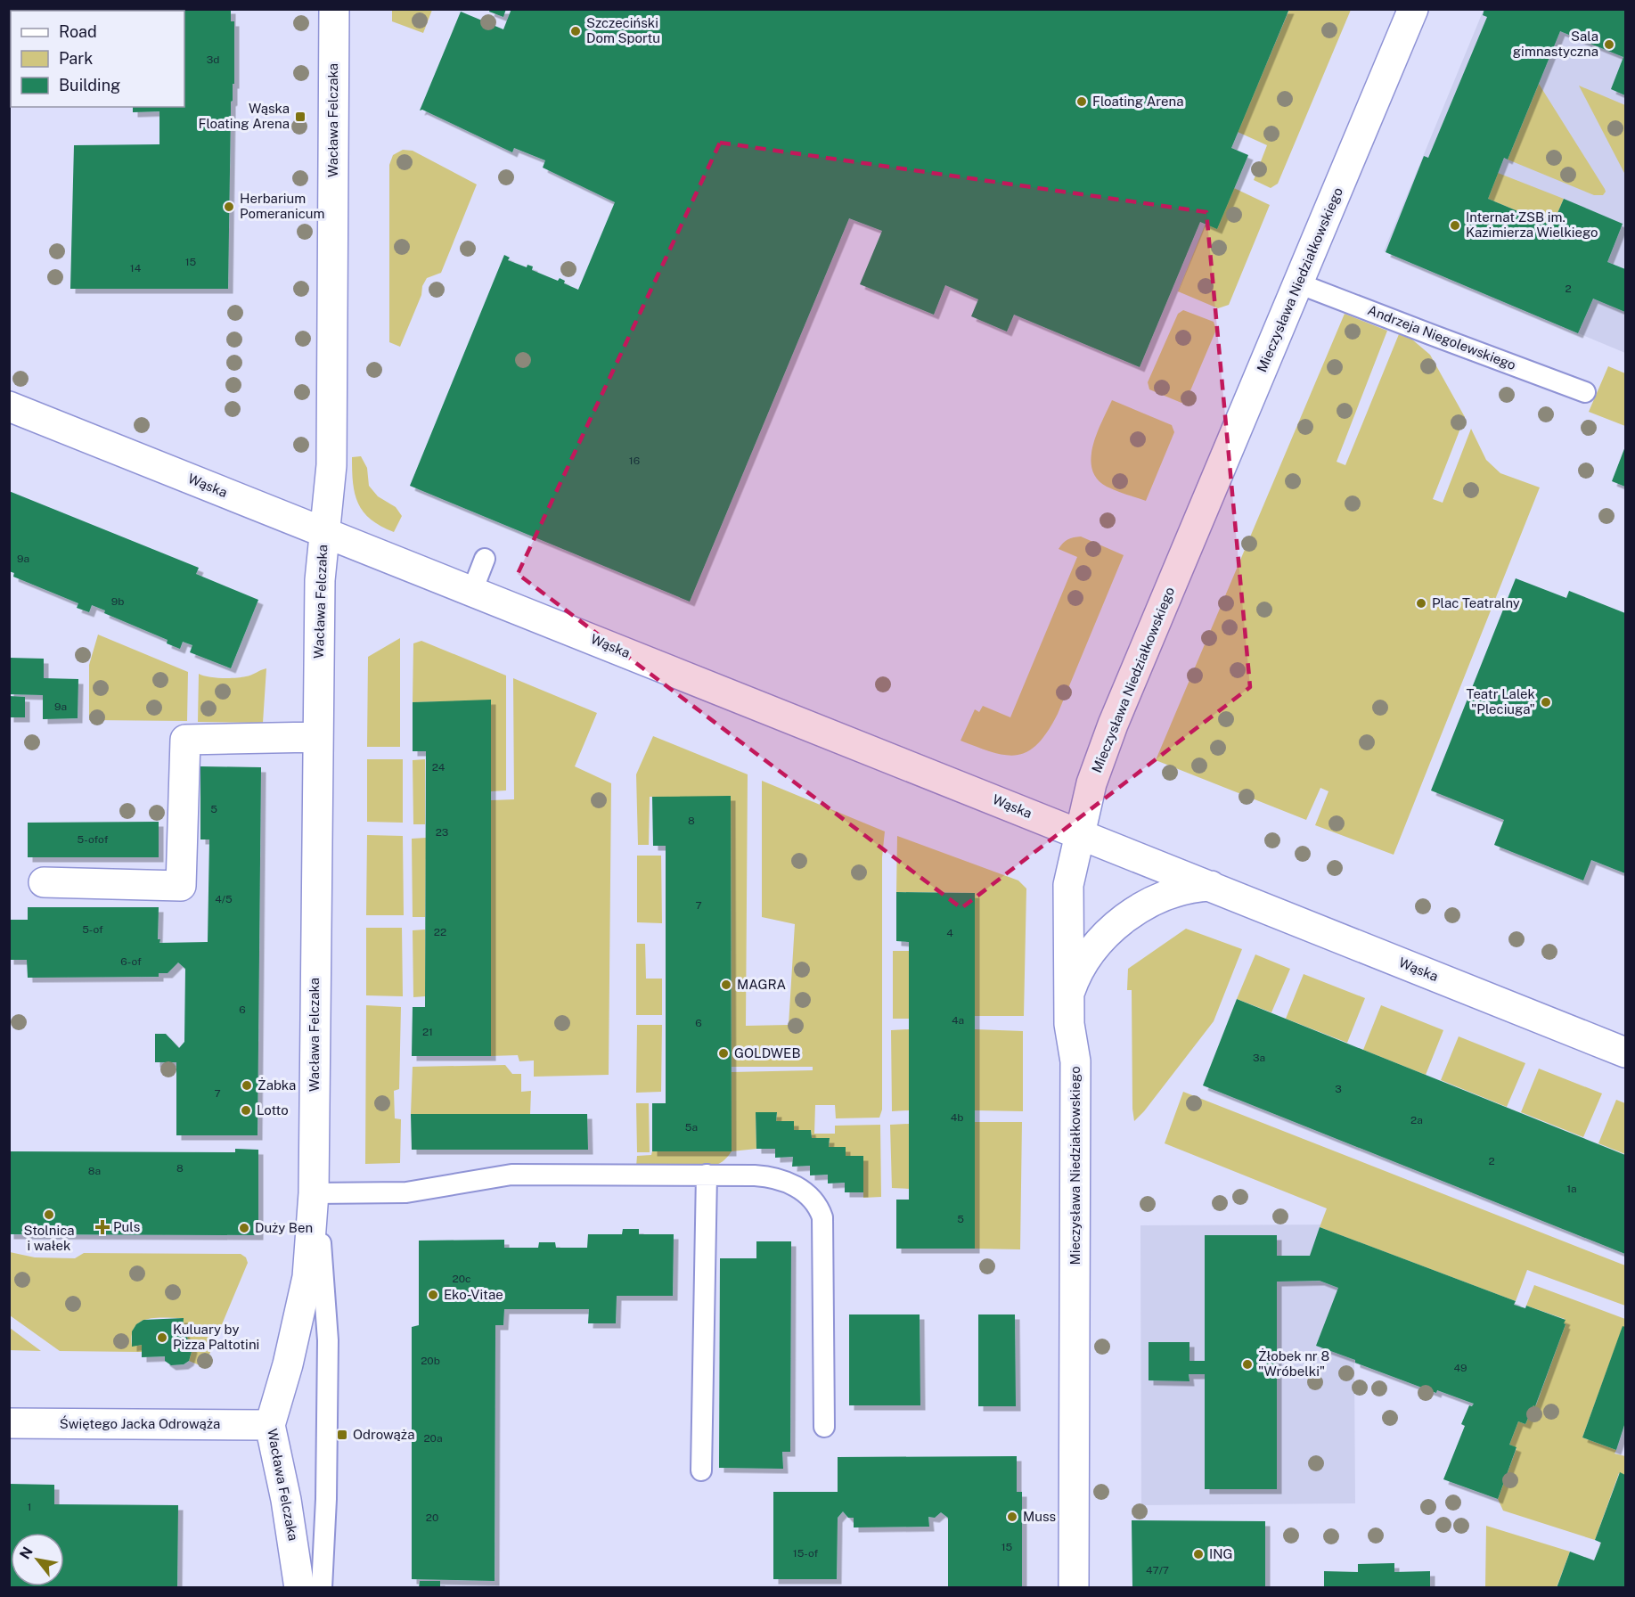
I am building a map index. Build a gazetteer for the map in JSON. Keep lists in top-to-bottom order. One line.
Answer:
{"streets":{"street":["Wacława Felczaka","Mieczysława Niedziałkowskiego","Wąska","Świętego Jacka Odrowąża"],"lane":["Andrzeja Niegolewskiego"]},"crossings":[["Wacława Felczaka","Wąska"],["Wacława Felczaka","Świętego Jacka Odrowąża"],["Mieczysława Niedziałkowskiego","Andrzeja Niegolewskiego"],["Mieczysława Niedziałkowskiego","Wąska"]],"places":{"other":["Szczeciński Dom Sportu","Sala gimnastyczna","Floating Arena","Herbarium Pomeranicum","Internat ZSB im. Kazimierza Wielkiego","Plac Teatralny","Teatr Lalek \"Pleciuga\"","MAGRA","GOLDWEB","Żabka","Lotto","Stolnica i wałek","Duży Ben","Eko-Vitae","Kuluary by Pizza Paltotini","Żłobek nr 8 \"Wróbelki\"","Muss","ING"],"transit":["Wąska Floating Arena","Odrowąża"],"health":["Puls"]},"house_numbers":["3d","15","14","2","16","9a","9b","9a","24","5","8","23","5-ofof","4/5","7","5-of","22","4","6-of","6","4a","6","21","3a","3","7","4b","2a","5a","2","8","8a","1a","5","20c","20b","49","20a","1","20","15","15-of","47/7"],"legend":["Road","Park","Building"],"north":"top left"}
